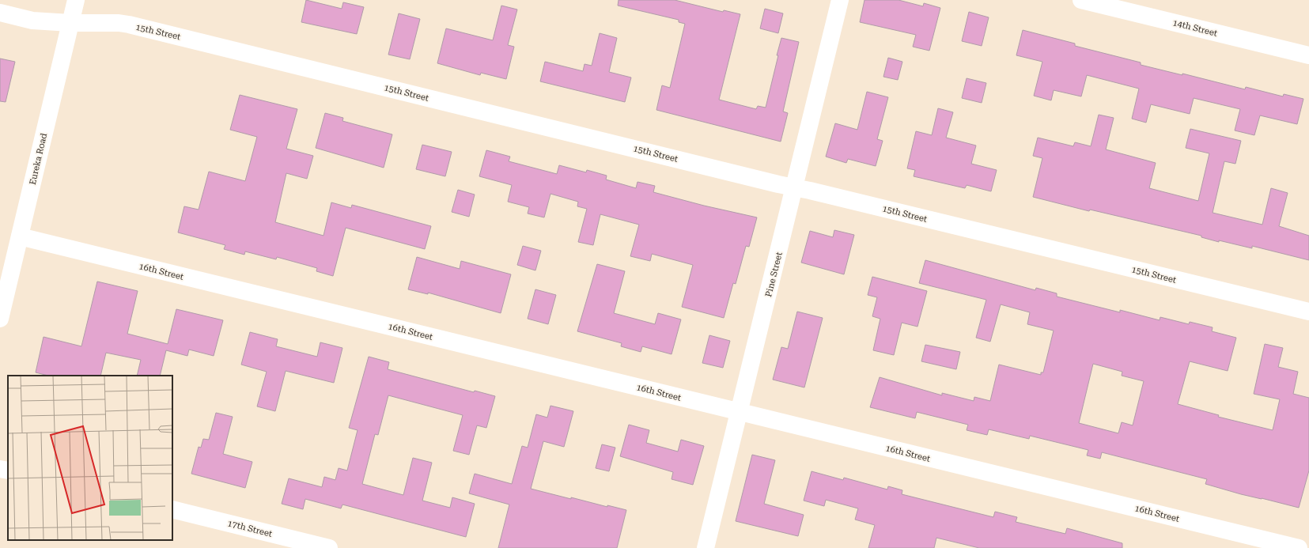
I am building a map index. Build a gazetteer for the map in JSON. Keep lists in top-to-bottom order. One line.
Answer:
{"streets":{"street":["14th Street","15th Street","Eureka Road","16th Street","Pine Street","17th Street"]},"crossings":[["15th Street","Eureka Road"],["15th Street","Pine Street"],["Eureka Road","16th Street"],["16th Street","Pine Street"]]}
